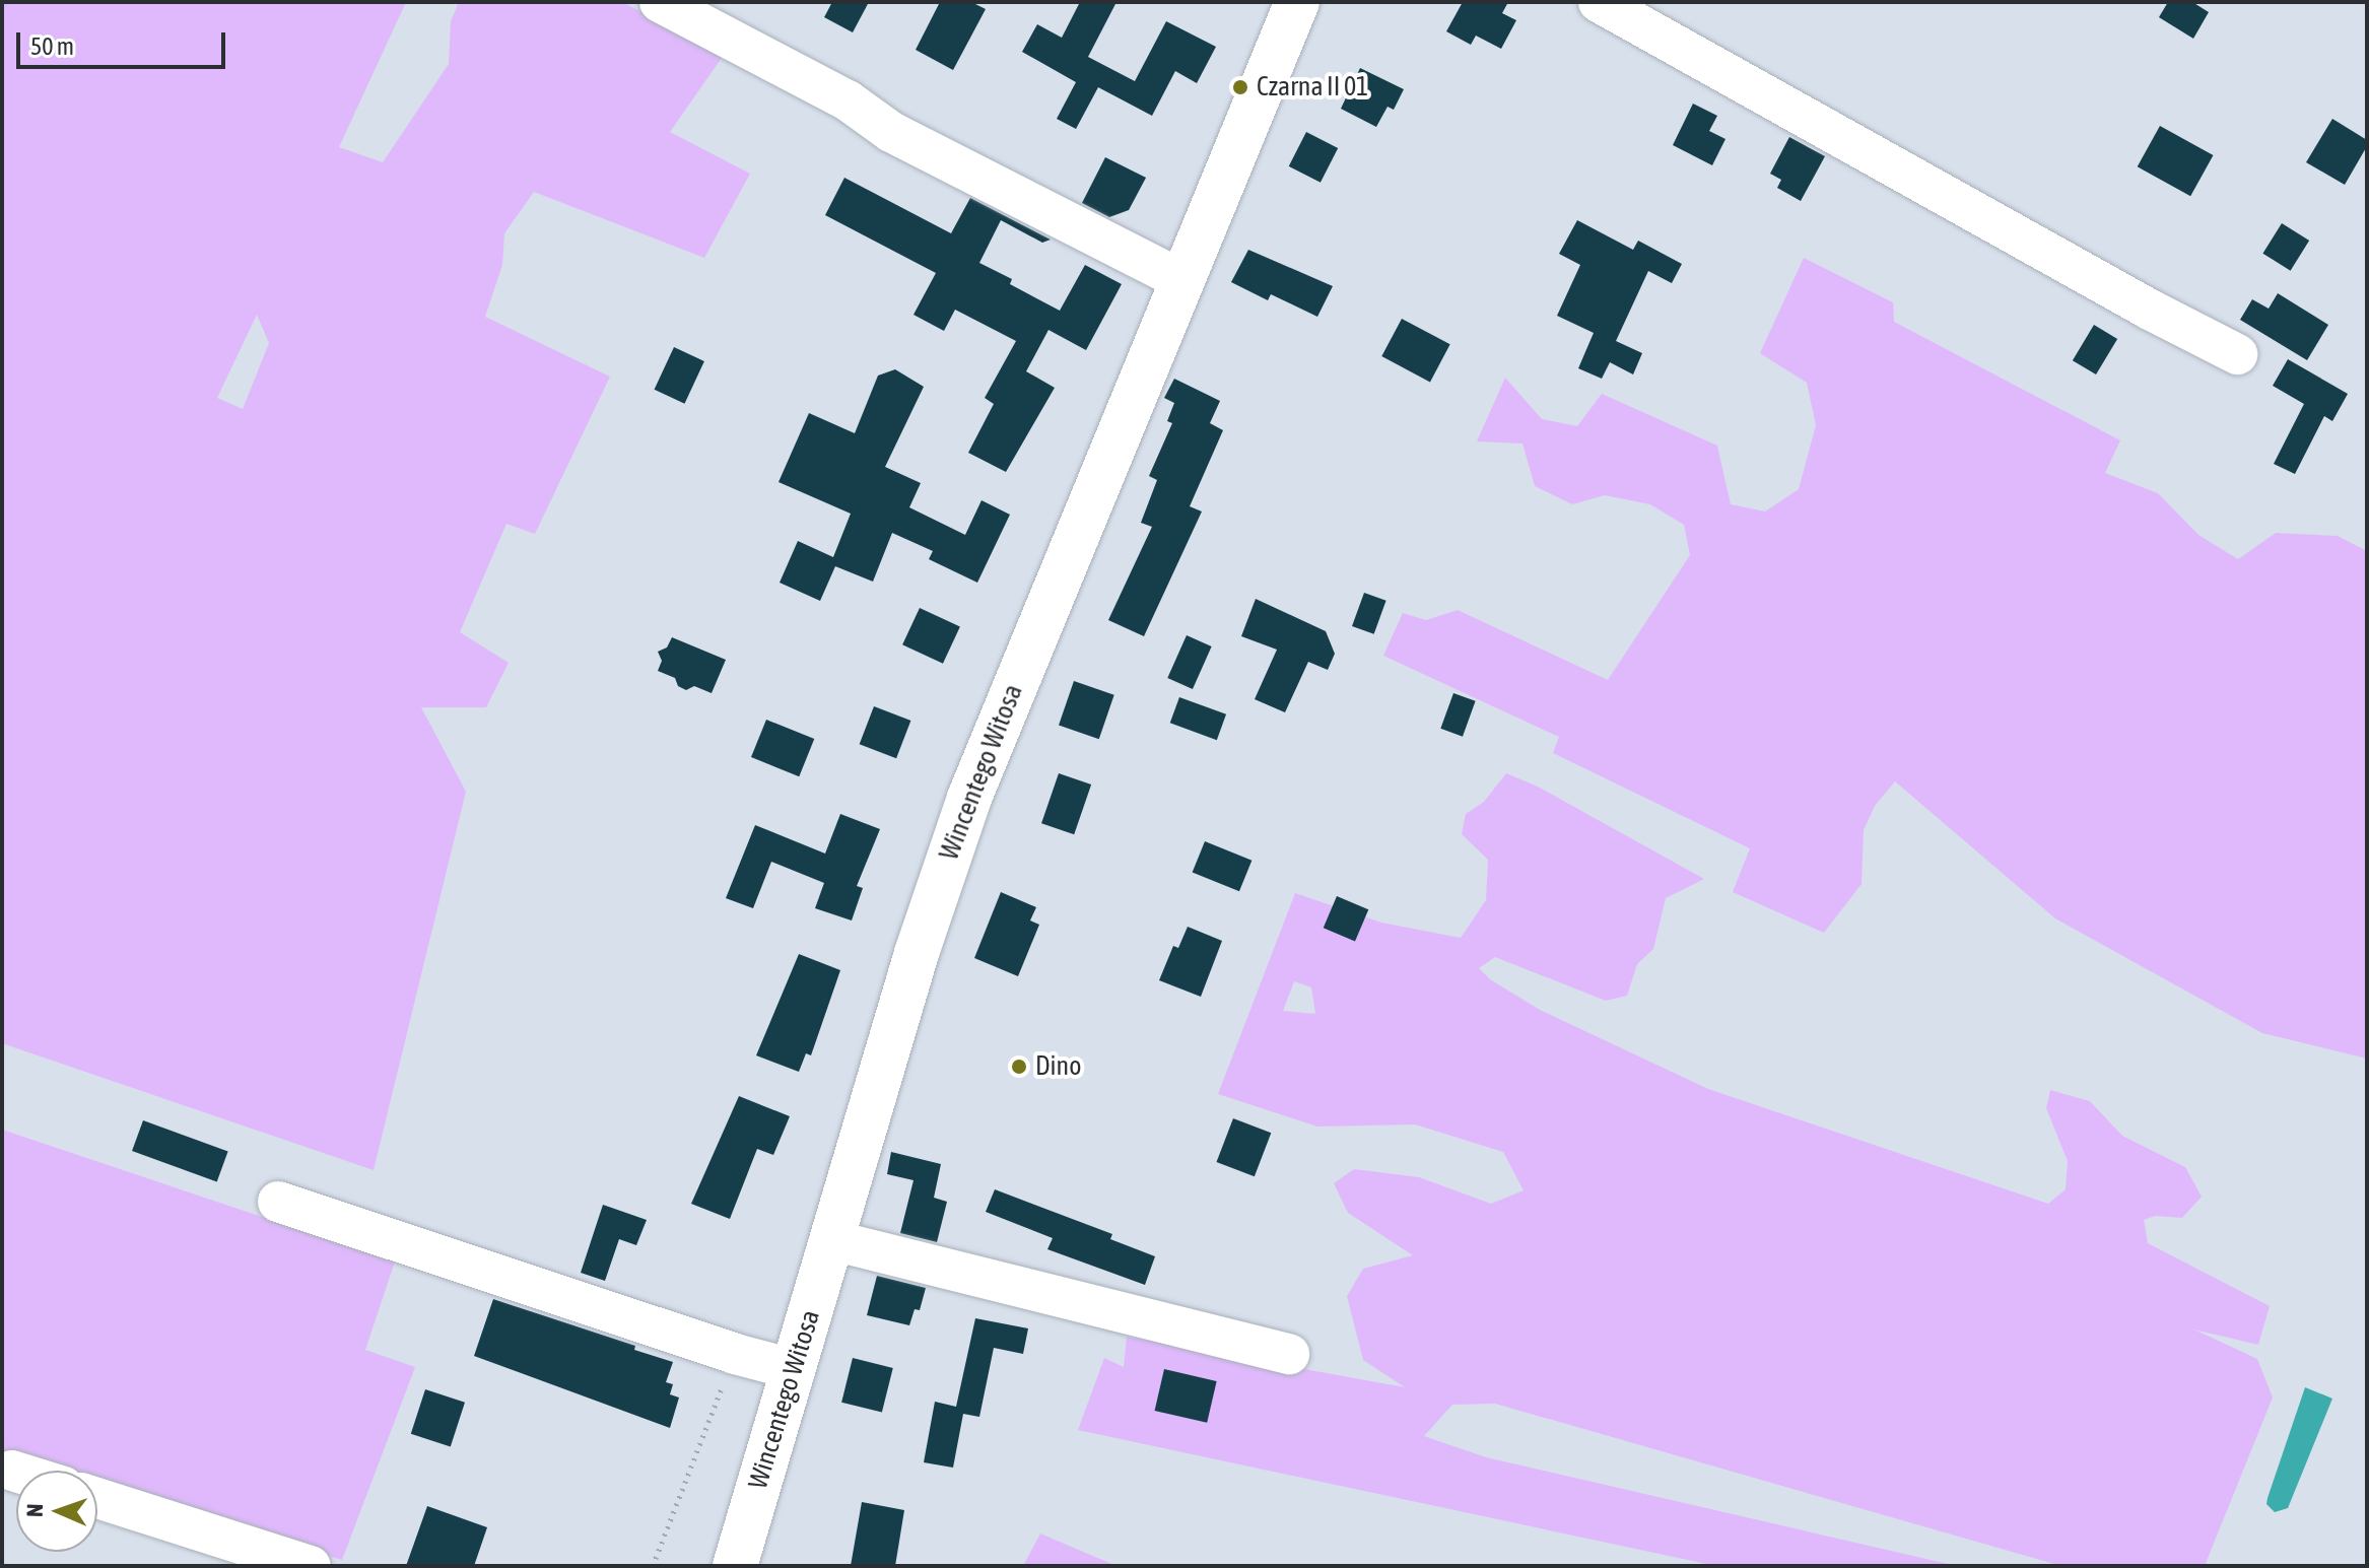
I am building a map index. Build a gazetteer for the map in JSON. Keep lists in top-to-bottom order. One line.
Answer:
{"streets":{"main road":["Wincentego Witosa"]},"places":["Czarna II 01","Dino"],"scale_bar":"50 m","north":"left"}
